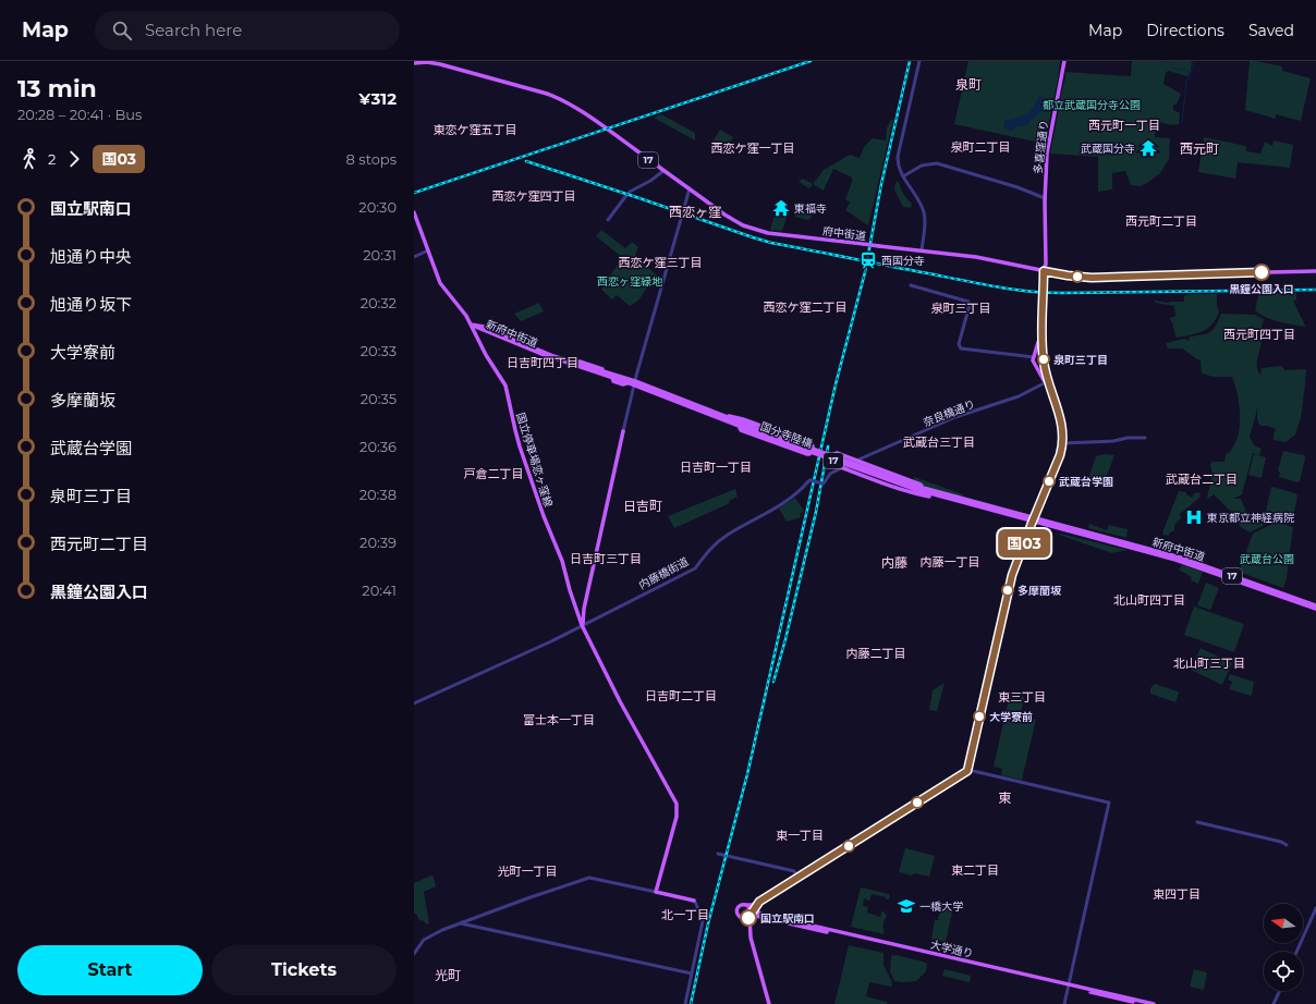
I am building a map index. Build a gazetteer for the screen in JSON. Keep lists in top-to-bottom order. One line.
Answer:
{"streets":{"main road":["多喜窪通り","17","府中街道","新府中街道","国分寺陸橋","国立停車場恋ヶ窪線","大学通り"],"street":["奈良橋通り","内藤橋街道"]},"crossings":[["多喜窪通り","府中街道"],["17","新府中街道"],["17","奈良橋通り"],["17","内藤橋街道"],["新府中街道","国分寺陸橋"],["新府中街道","国立停車場恋ヶ窪線"],["国立停車場恋ヶ窪線","内藤橋街道"]],"districts":["泉町","西元町一丁目","東恋ケ窪五丁目","泉町二丁目","西恋ケ窪一丁目","西元町","西恋ケ窪四丁目","西恋ヶ窪","西元町二丁目","西恋ケ窪三丁目","西恋ケ窪二丁目","泉町三丁目","西元町四丁目","日吉町四丁目","武蔵台三丁目","日吉町一丁目","戸倉二丁目","武蔵台二丁目","日吉町","日吉町三丁目","内藤一丁目","内藤","北山町四丁目","内藤二丁目","北山町三丁目","日吉町二丁目","東三丁目","富士本一丁目","東","東一丁目","東二丁目","光町一丁目","東四丁目","北一丁目","光町"],"parks":["都立武蔵国分寺公園","西恋ヶ窪緑地","武蔵台公園"],"places":{"temple":["武蔵国分寺","東福寺"],"station":["西国分寺"],"other":["黒鐘公園入口","泉町三丁目","武蔵台学園","多摩蘭坂","大学寮前","国立駅南口"],"hospital":["東京都立神経病院"],"school or university":["一橋大学"]},"lines":["bus line 国03"],"north":"left","page":{"header":"Map","search":"Search here","nav":["Map","Directions","Saved"],"heading":["13 min","20:28 – 20:41 · Bus","¥312"],"on_map":"国03","legs":["2","国03","8 stops"],"list":[{"name":"国立駅南口","value":"20:30"},{"name":"旭通り中央","value":"20:31"},{"name":"旭通り坂下","value":"20:32"},{"name":"大学寮前","value":"20:33"},{"name":"多摩蘭坂","value":"20:35"},{"name":"武蔵台学園","value":"20:36"},{"name":"泉町三丁目","value":"20:38"},{"name":"西元町二丁目","value":"20:39"},{"name":"黒鐘公園入口","value":"20:41"}],"buttons":["Start","Tickets"]}}
